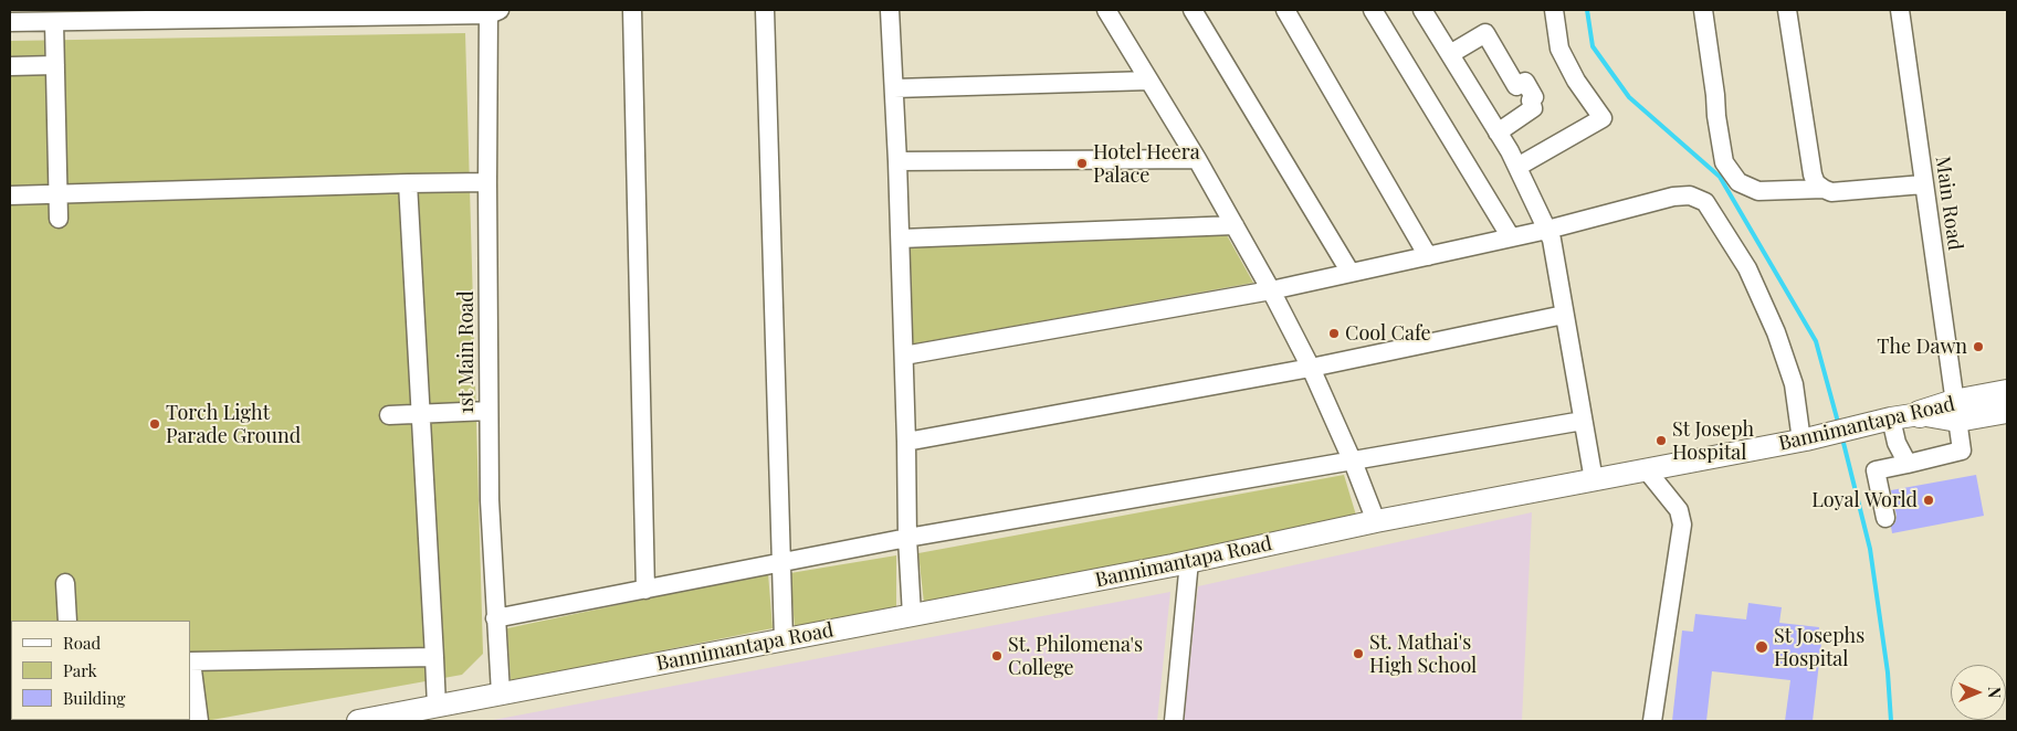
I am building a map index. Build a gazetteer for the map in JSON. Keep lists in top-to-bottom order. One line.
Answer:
{"streets":{"highway":["Bannimantapa Road"],"street":["Main Road","1st Main Road"]},"crossings":[["Main Road","Bannimantapa Road"],["1st Main Road","Bannimantapa Road"]],"places":["Hotel Heera Palace","Cool Cafe","The Dawn","Torch Light Parade Ground","St Joseph Hospital","Loyal World","St Josephs Hospital","St. Mathai's High School","St. Philomena's College"],"legend":["Road","Park","Building"],"north":"right"}
